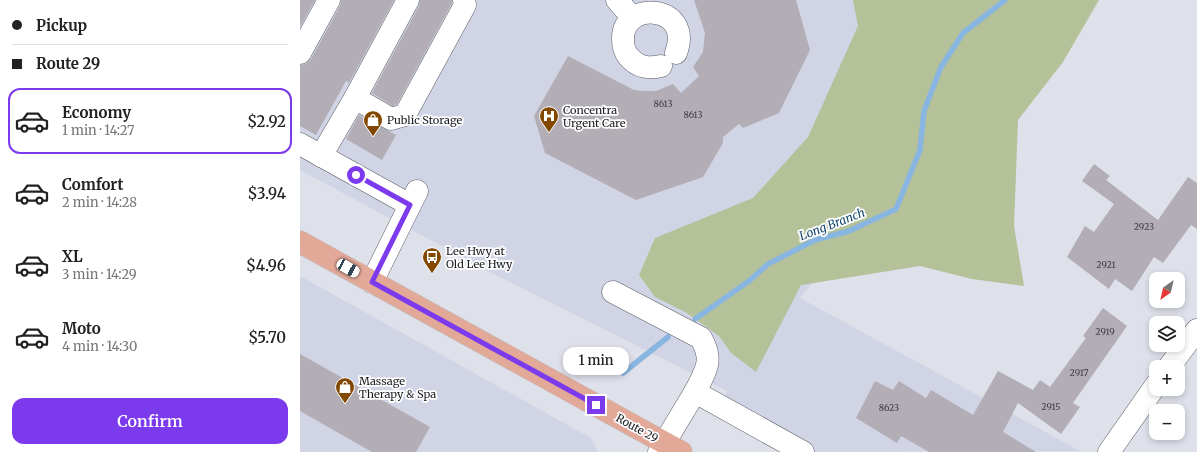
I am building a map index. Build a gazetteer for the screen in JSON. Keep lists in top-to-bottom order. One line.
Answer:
{"streets":{"main road":["Route 29"]},"water":["Long Branch"],"places":{"hospital":["Concentra Urgent Care"],"shop":["Public Storage","Massage Therapy & Spa"],"bus stop":["Lee Hwy at Old Lee Hwy"]},"house_numbers":["8613","8613","2923","2921","2919","2917","2915","8623"],"north":"bottom left","page":{"banner":["Pickup","Route 29"],"list":[{"name":"Economy","note":"1 min · 14:27","value":"$2.92"},{"name":"Comfort","note":"2 min · 14:28","value":"$3.94"},{"name":"XL","note":"3 min · 14:29","value":"$4.96"},{"name":"Moto","note":"4 min · 14:30","value":"$5.70"}],"map_buttons":["+","−"],"bubble":"1 min","buttons":"Confirm"}}
